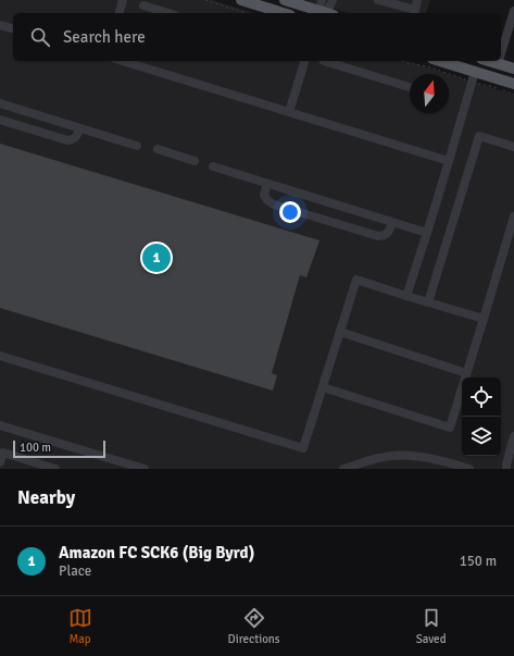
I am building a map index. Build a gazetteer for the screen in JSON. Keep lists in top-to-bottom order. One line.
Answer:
{"scale_bar":"100 m","north":"top","page":{"search":"Search here","pins":"1","scale":"100 m","heading":"Nearby","list":[{"mark":"1","name":"Amazon FC SCK6 (Big Byrd)","note":"Place","value":"150 m"}],"nav":["Map","Directions","Saved"]}}
